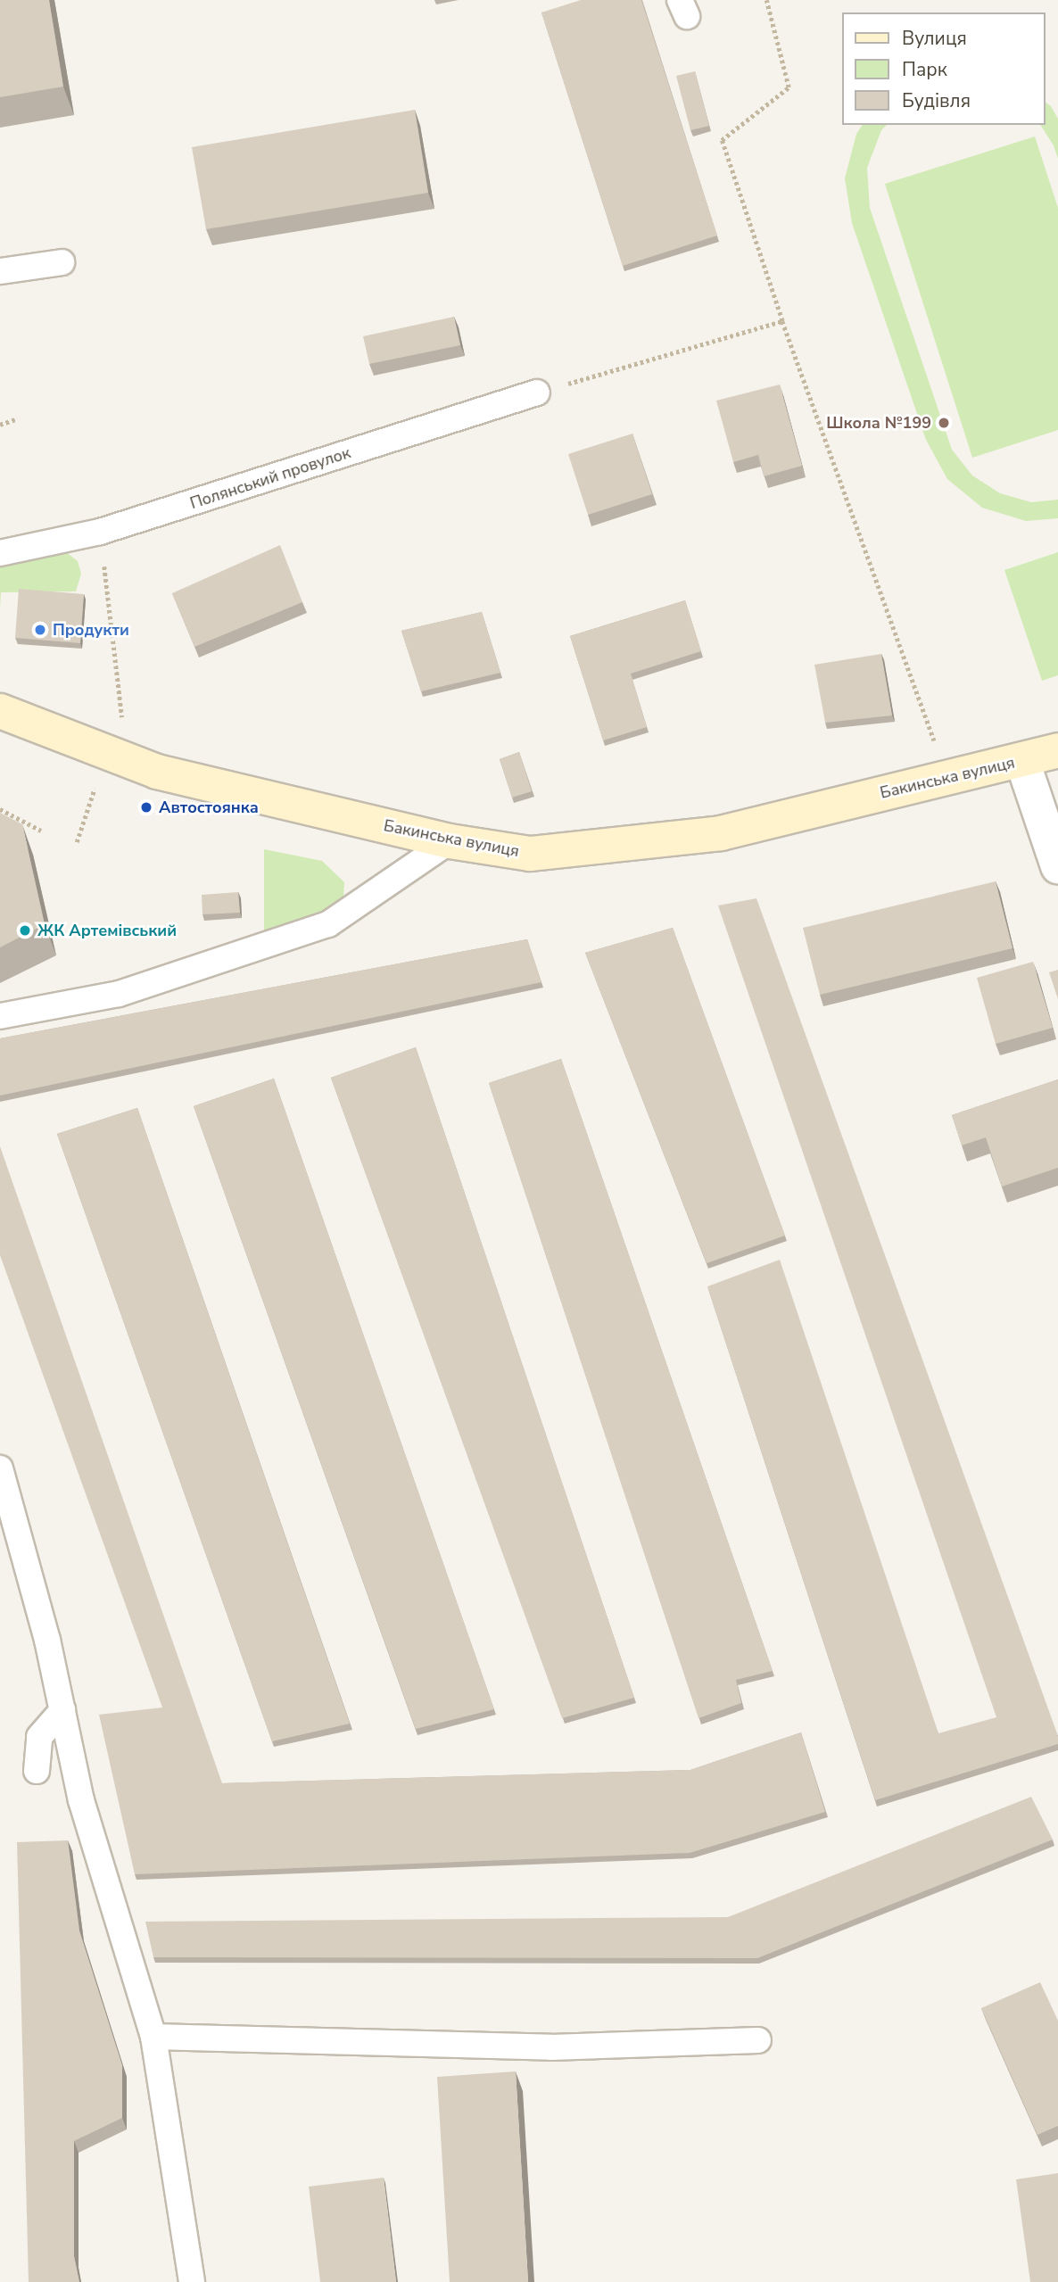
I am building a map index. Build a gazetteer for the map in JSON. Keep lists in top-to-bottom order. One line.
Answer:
{"streets":{"street":["Бакинська вулиця"],"lane":["Полянський провулок"]},"places":["Школа №199","Продукти","Автостоянка","ЖК Артемівський"],"legend":["Вулиця","Парк","Будівля"]}
